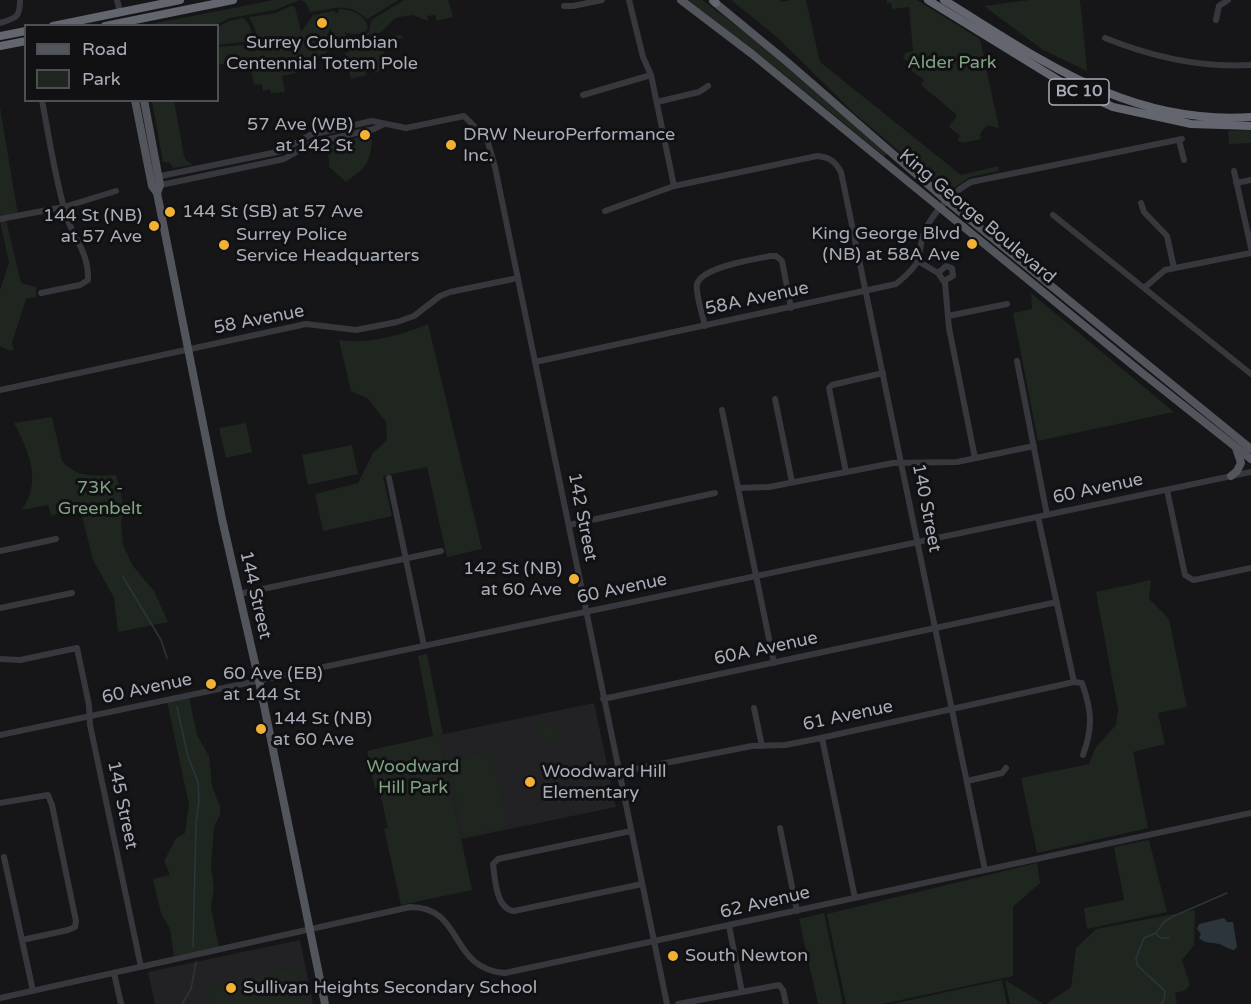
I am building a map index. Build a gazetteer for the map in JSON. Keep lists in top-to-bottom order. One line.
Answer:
{"streets":{"highway":["BC 10"],"main road":["King George Boulevard","144 Street"],"street":["58A Avenue","58 Avenue","60 Avenue","140 Street","142 Street","60A Avenue","61 Avenue","145 Street","62 Avenue"]},"crossings":[["58A Avenue","140 Street"],["58A Avenue","142 Street"],["58 Avenue","142 Street"],["58 Avenue","144 Street"],["60 Avenue","140 Street"],["60 Avenue","142 Street"],["60 Avenue","144 Street"],["60 Avenue","145 Street"],["140 Street","60A Avenue"],["140 Street","61 Avenue"],["140 Street","62 Avenue"],["142 Street","144 Street"],["142 Street","60A Avenue"],["142 Street","61 Avenue"],["142 Street","62 Avenue"],["144 Street","62 Avenue"],["145 Street","62 Avenue"]],"parks":["Alder Park","73K - Greenbelt","Woodward Hill Park"],"places":["Surrey Columbian Centennial Totem Pole","57 Ave (WB) at 142 St","DRW NeuroPerformance Inc.","144 St (SB) at 57 Ave","144 St (NB) at 57 Ave","King George Blvd (NB) at 58A Ave","Surrey Police Service Headquarters","142 St (NB) at 60 Ave","60 Ave (EB) at 144 St","144 St (NB) at 60 Ave","Woodward Hill Elementary","South Newton","Sullivan Heights Secondary School"],"legend":["Road","Park"]}
